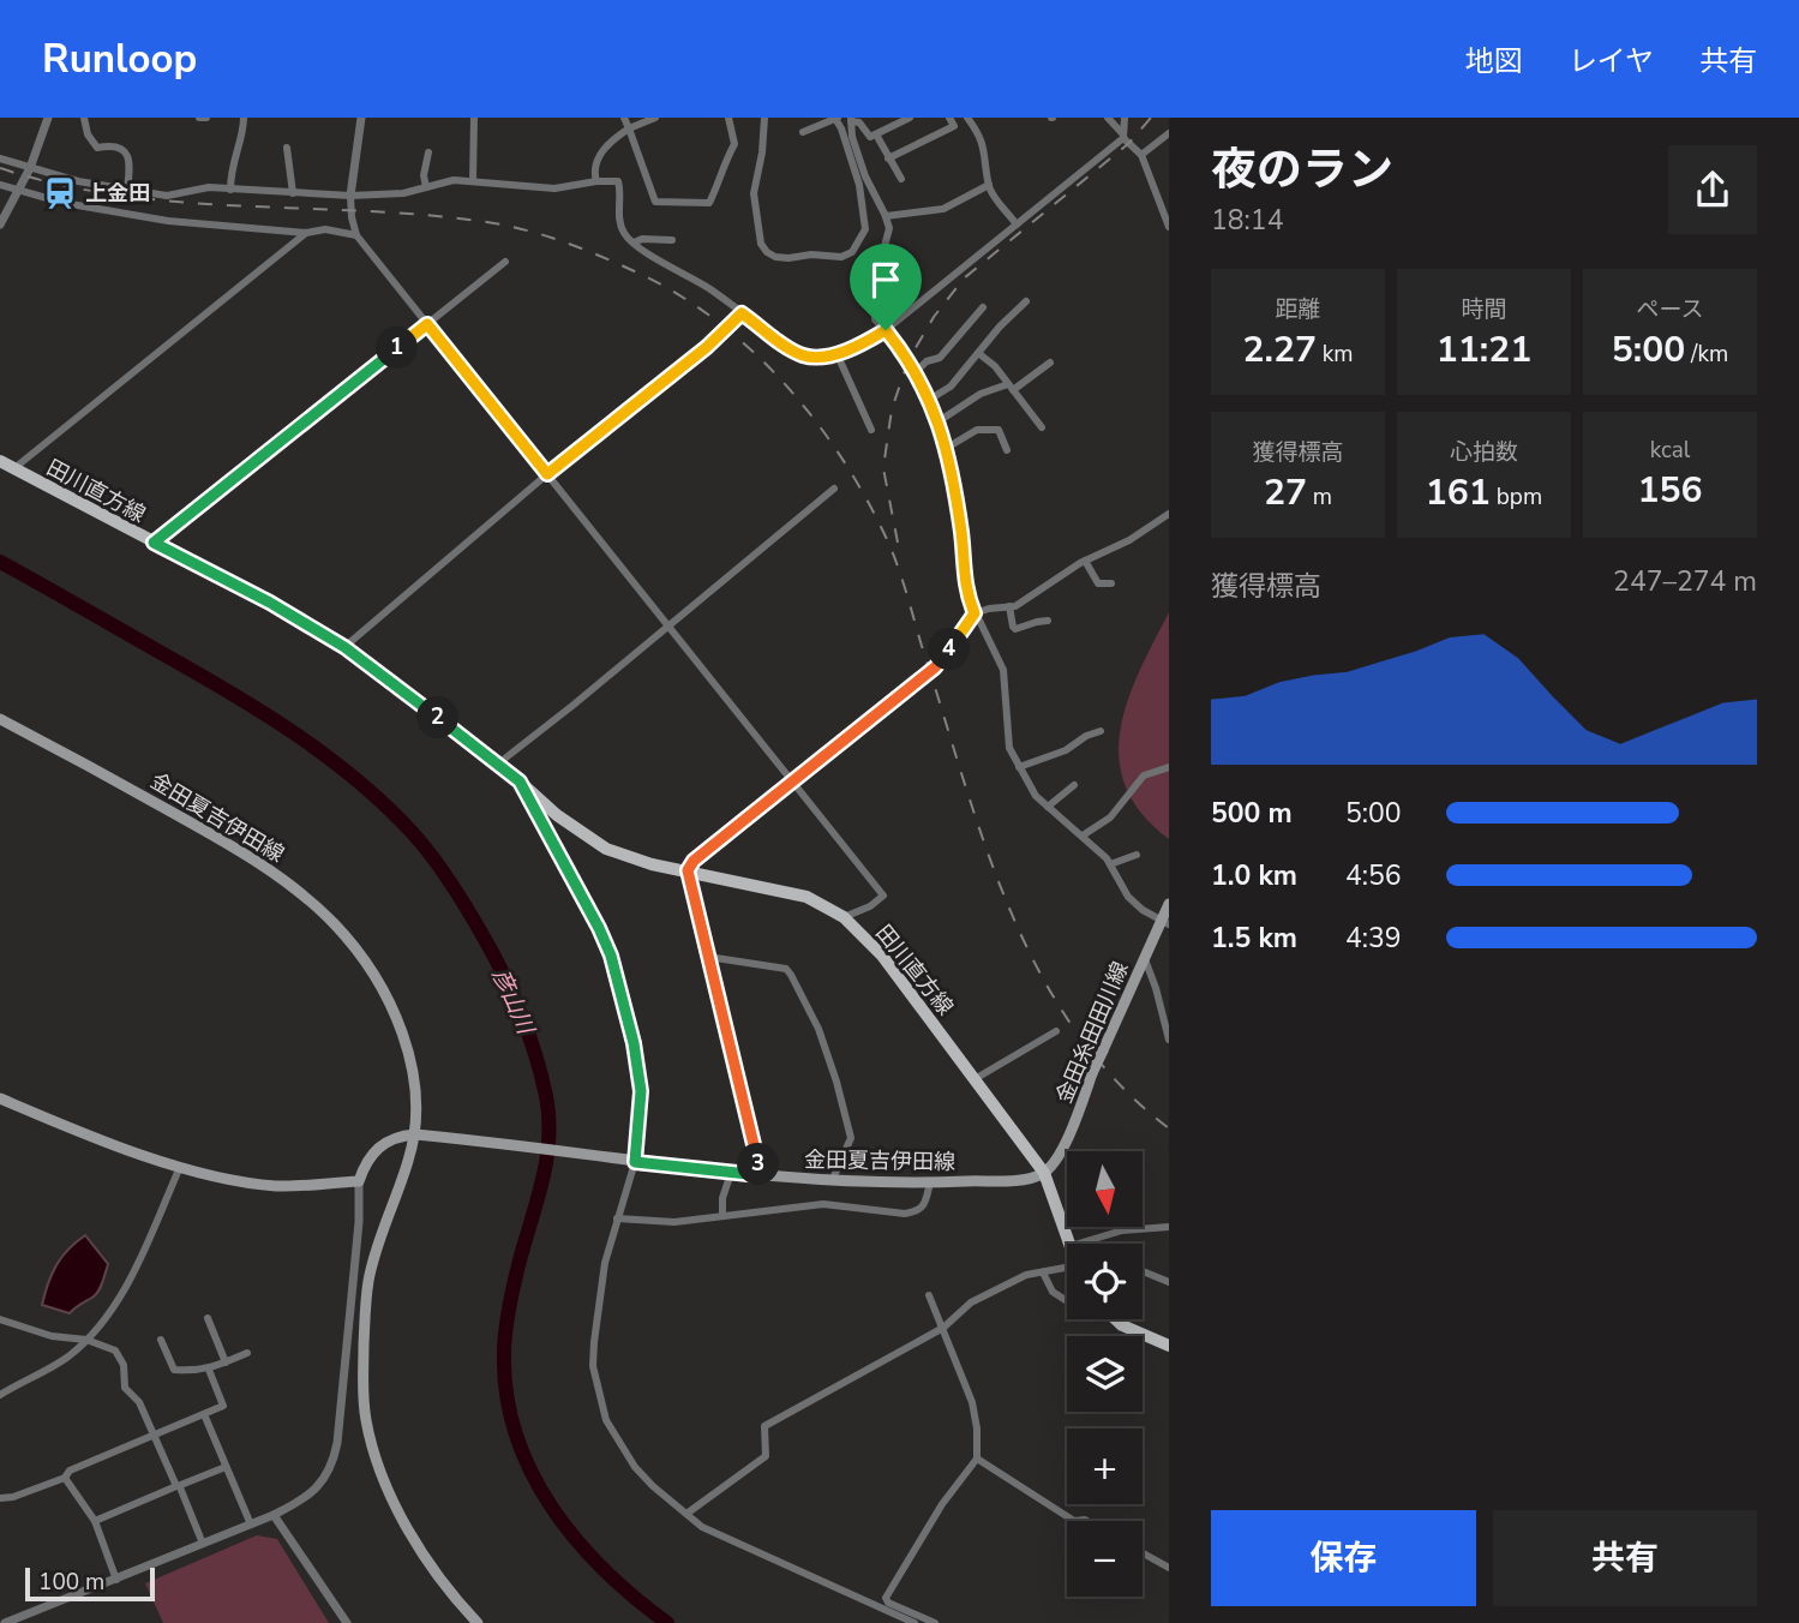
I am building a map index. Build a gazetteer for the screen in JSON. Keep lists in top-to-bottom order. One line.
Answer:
{"streets":{"main road":["田川直方線","金田夏吉伊田線","金田糸田田川線"]},"crossings":[["田川直方線","金田夏吉伊田線"],["田川直方線","金田糸田田川線"],["金田夏吉伊田線","金田糸田田川線"]],"water":["彦山川"],"places":{"station":["上金田"]},"scale_bar":"100 m","north":"bottom","page":{"header":"Runloop","nav":["地図","レイヤ","共有"],"heading":["夜のラン","18:14"],"stats":[["距離","2.27 km"],["時間","11:21"],["ペース","5:00 /km"],["獲得標高","27 m"],["心拍数","161 bpm"],["kcal","156"]],"pins":["1","4","2","3"],"chart":["獲得標高","247–274 m"],"list":[{"name":"500 m","note":"5:00"},{"name":"1.0 km","note":"4:56"},{"name":"1.5 km","note":"4:39"}],"map_buttons":["+","−"],"buttons":["保存","共有"],"scale":"100 m"}}
